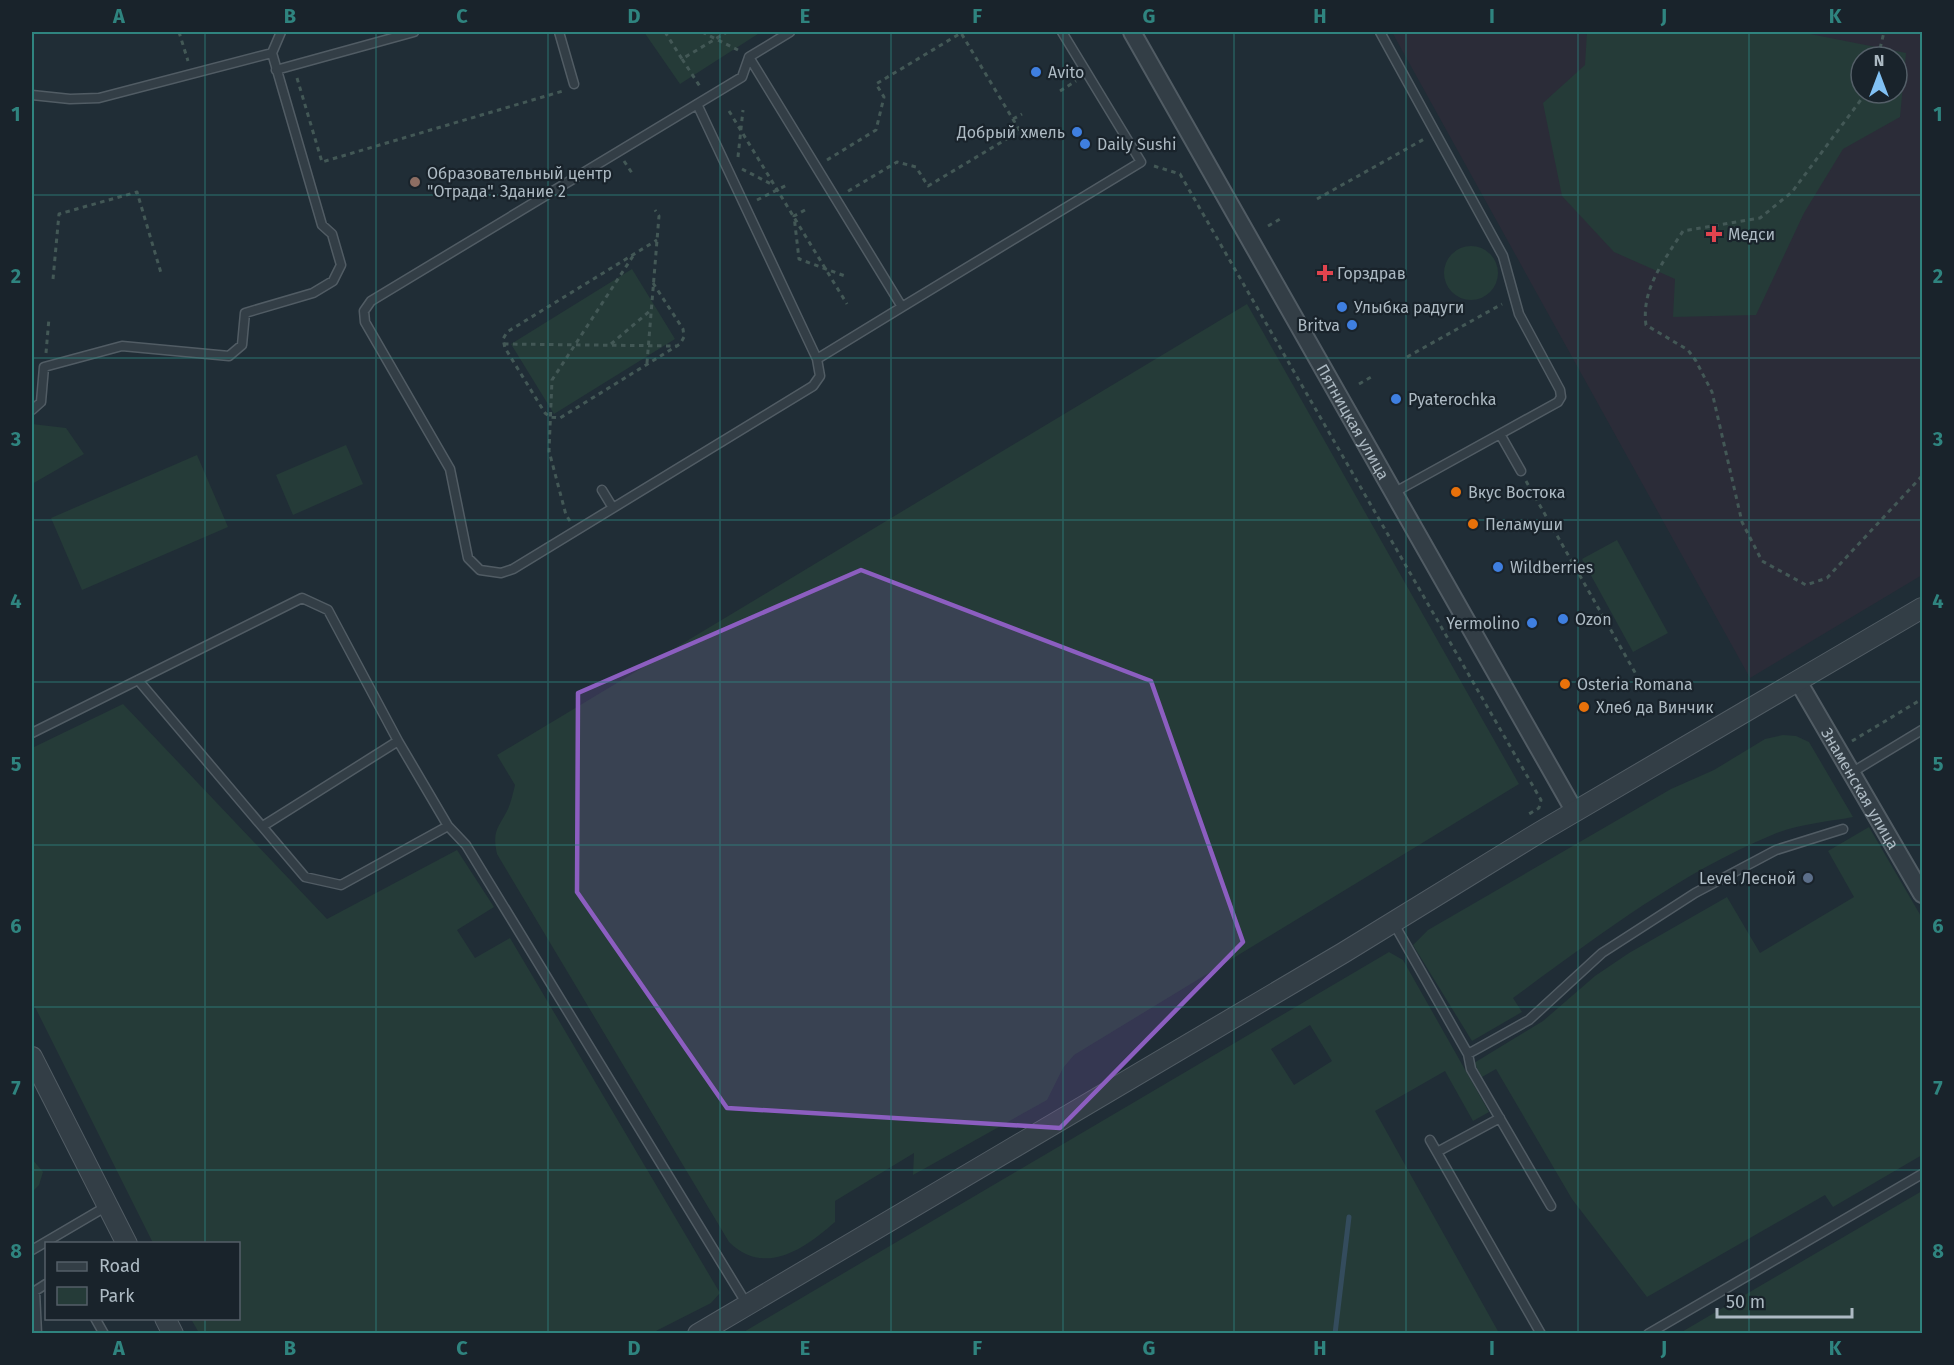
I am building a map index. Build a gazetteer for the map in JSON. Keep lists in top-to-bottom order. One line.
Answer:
{"streets":{"street":["Пятницкая улица","Знаменская улица"]},"places":{"other":["Avito","Добрый хмель","Daily Sushi","Образовательный центр \"Отрада\". Здание 2","Улыбка радуги","Britva","Pyaterochka","Вкус Востока","Пеламуши","Wildberries","Ozon","Yermolino","Osteria Romana","Хлеб да Винчик","Level Лесной"],"health":["Медси","Горздрав"]},"legend":["Road","Park"],"scale_bar":"50 m","north":"top","grid":{"columns":["A","B","C","D","E","F","G","H","I","J","K"],"rows":["1","2","3","4","5","6","7","8"]}}
